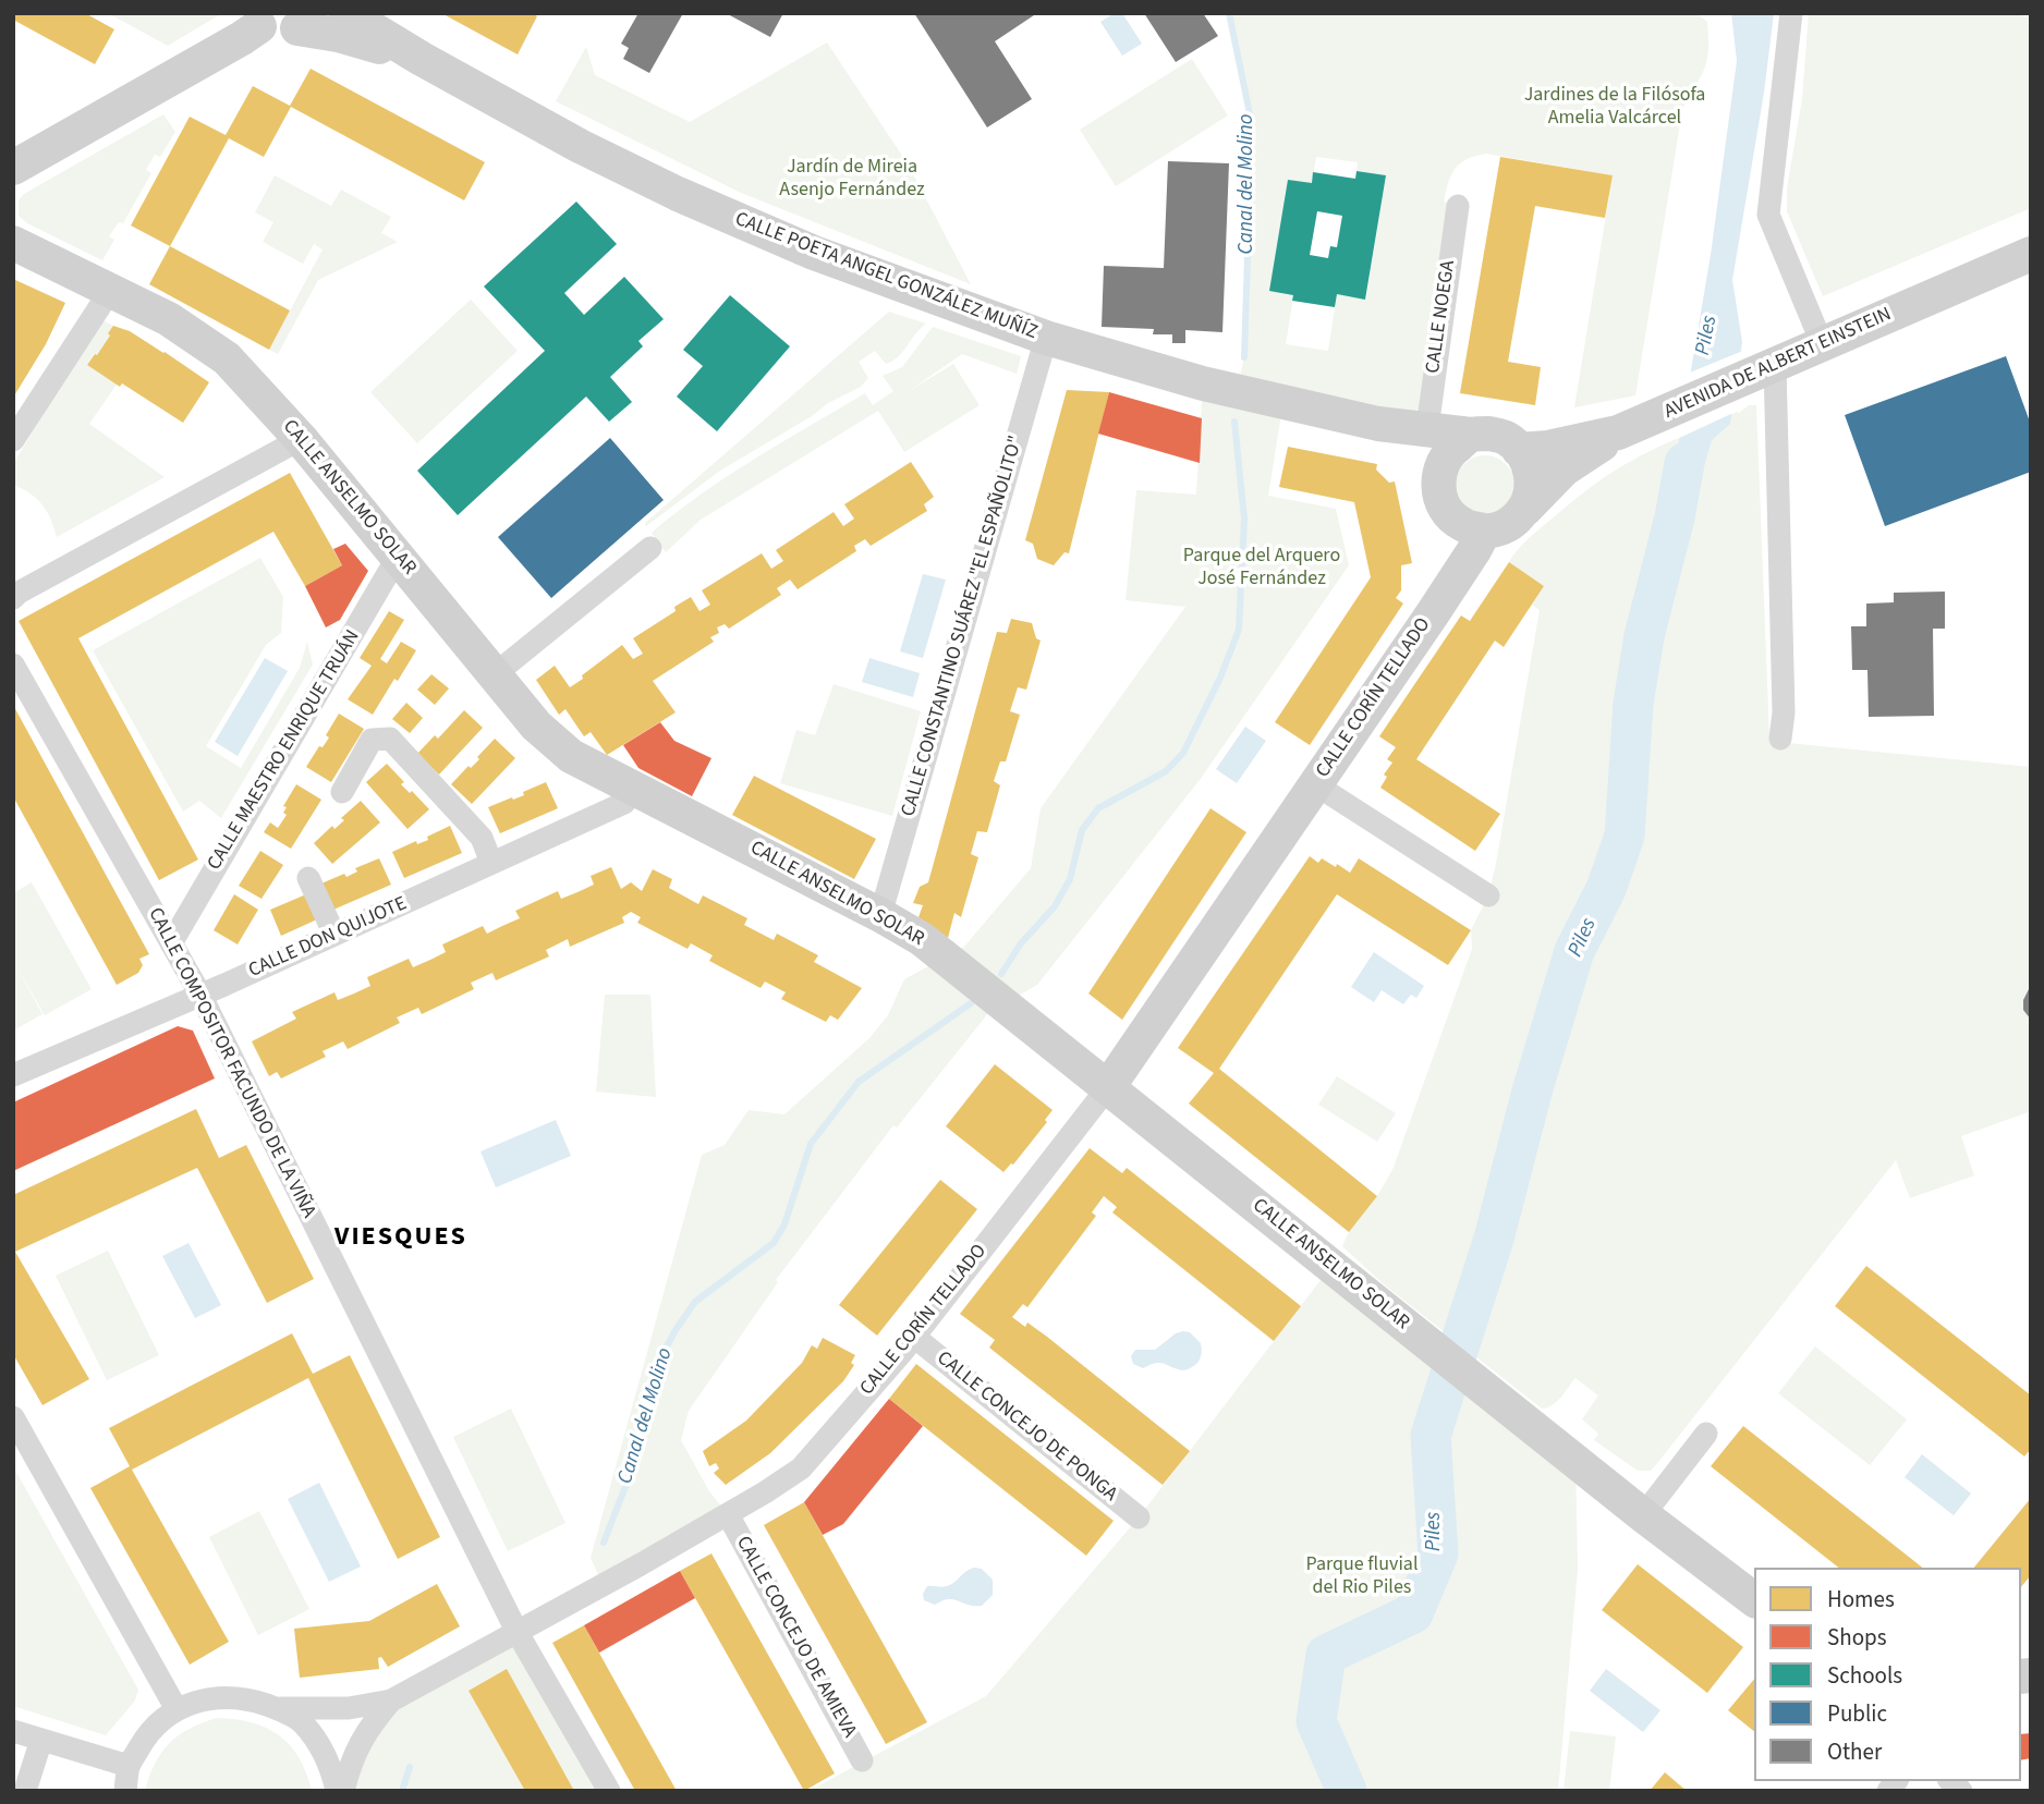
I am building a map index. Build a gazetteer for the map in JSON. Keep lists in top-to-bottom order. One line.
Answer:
{"streets":{"street":["CALLE POETA ANGEL GONZÁLEZ MUÑÍZ","CALLE NOEGA","AVENIDA DE ALBERT EINSTEIN","CALLE ANSELMO SOLAR","CALLE CONSTANTINO SUÁREZ \"EL ESPAÑOLITO\"","CALLE CORÍN TELLADO","CALLE MAESTRO ENRIQUE TRUÁN","CALLE DON QUIJOTE","CALLE COMPOSITOR FACUNDO DE LA VIÑA","CALLE CONCEJO DE PONGA","CALLE CONCEJO DE AMIEVA"]},"crossings":[["CALLE POETA ANGEL GONZÁLEZ MUÑÍZ","CALLE NOEGA"],["CALLE POETA ANGEL GONZÁLEZ MUÑÍZ","AVENIDA DE ALBERT EINSTEIN"],["CALLE POETA ANGEL GONZÁLEZ MUÑÍZ","CALLE CONSTANTINO SUÁREZ \"EL ESPAÑOLITO\""],["CALLE POETA ANGEL GONZÁLEZ MUÑÍZ","CALLE CORÍN TELLADO"],["AVENIDA DE ALBERT EINSTEIN","CALLE CORÍN TELLADO"],["CALLE ANSELMO SOLAR","CALLE CONSTANTINO SUÁREZ \"EL ESPAÑOLITO\""],["CALLE ANSELMO SOLAR","CALLE CORÍN TELLADO"],["CALLE ANSELMO SOLAR","CALLE MAESTRO ENRIQUE TRUÁN"],["CALLE ANSELMO SOLAR","CALLE DON QUIJOTE"],["CALLE CORÍN TELLADO","CALLE COMPOSITOR FACUNDO DE LA VIÑA"],["CALLE CORÍN TELLADO","CALLE CONCEJO DE PONGA"],["CALLE CORÍN TELLADO","CALLE CONCEJO DE AMIEVA"],["CALLE MAESTRO ENRIQUE TRUÁN","CALLE COMPOSITOR FACUNDO DE LA VIÑA"],["CALLE DON QUIJOTE","CALLE COMPOSITOR FACUNDO DE LA VIÑA"]],"districts":["VIESQUES"],"water":["Canal del Molino","Piles"],"parks":["Jardines de la Filósofa Amelia Valcárcel","Jardín de Mireia Asenjo Fernández","Parque del Arquero José Fernández","Parque fluvial del Rio Piles"],"legend":["Homes","Shops","Schools","Public","Other"]}
